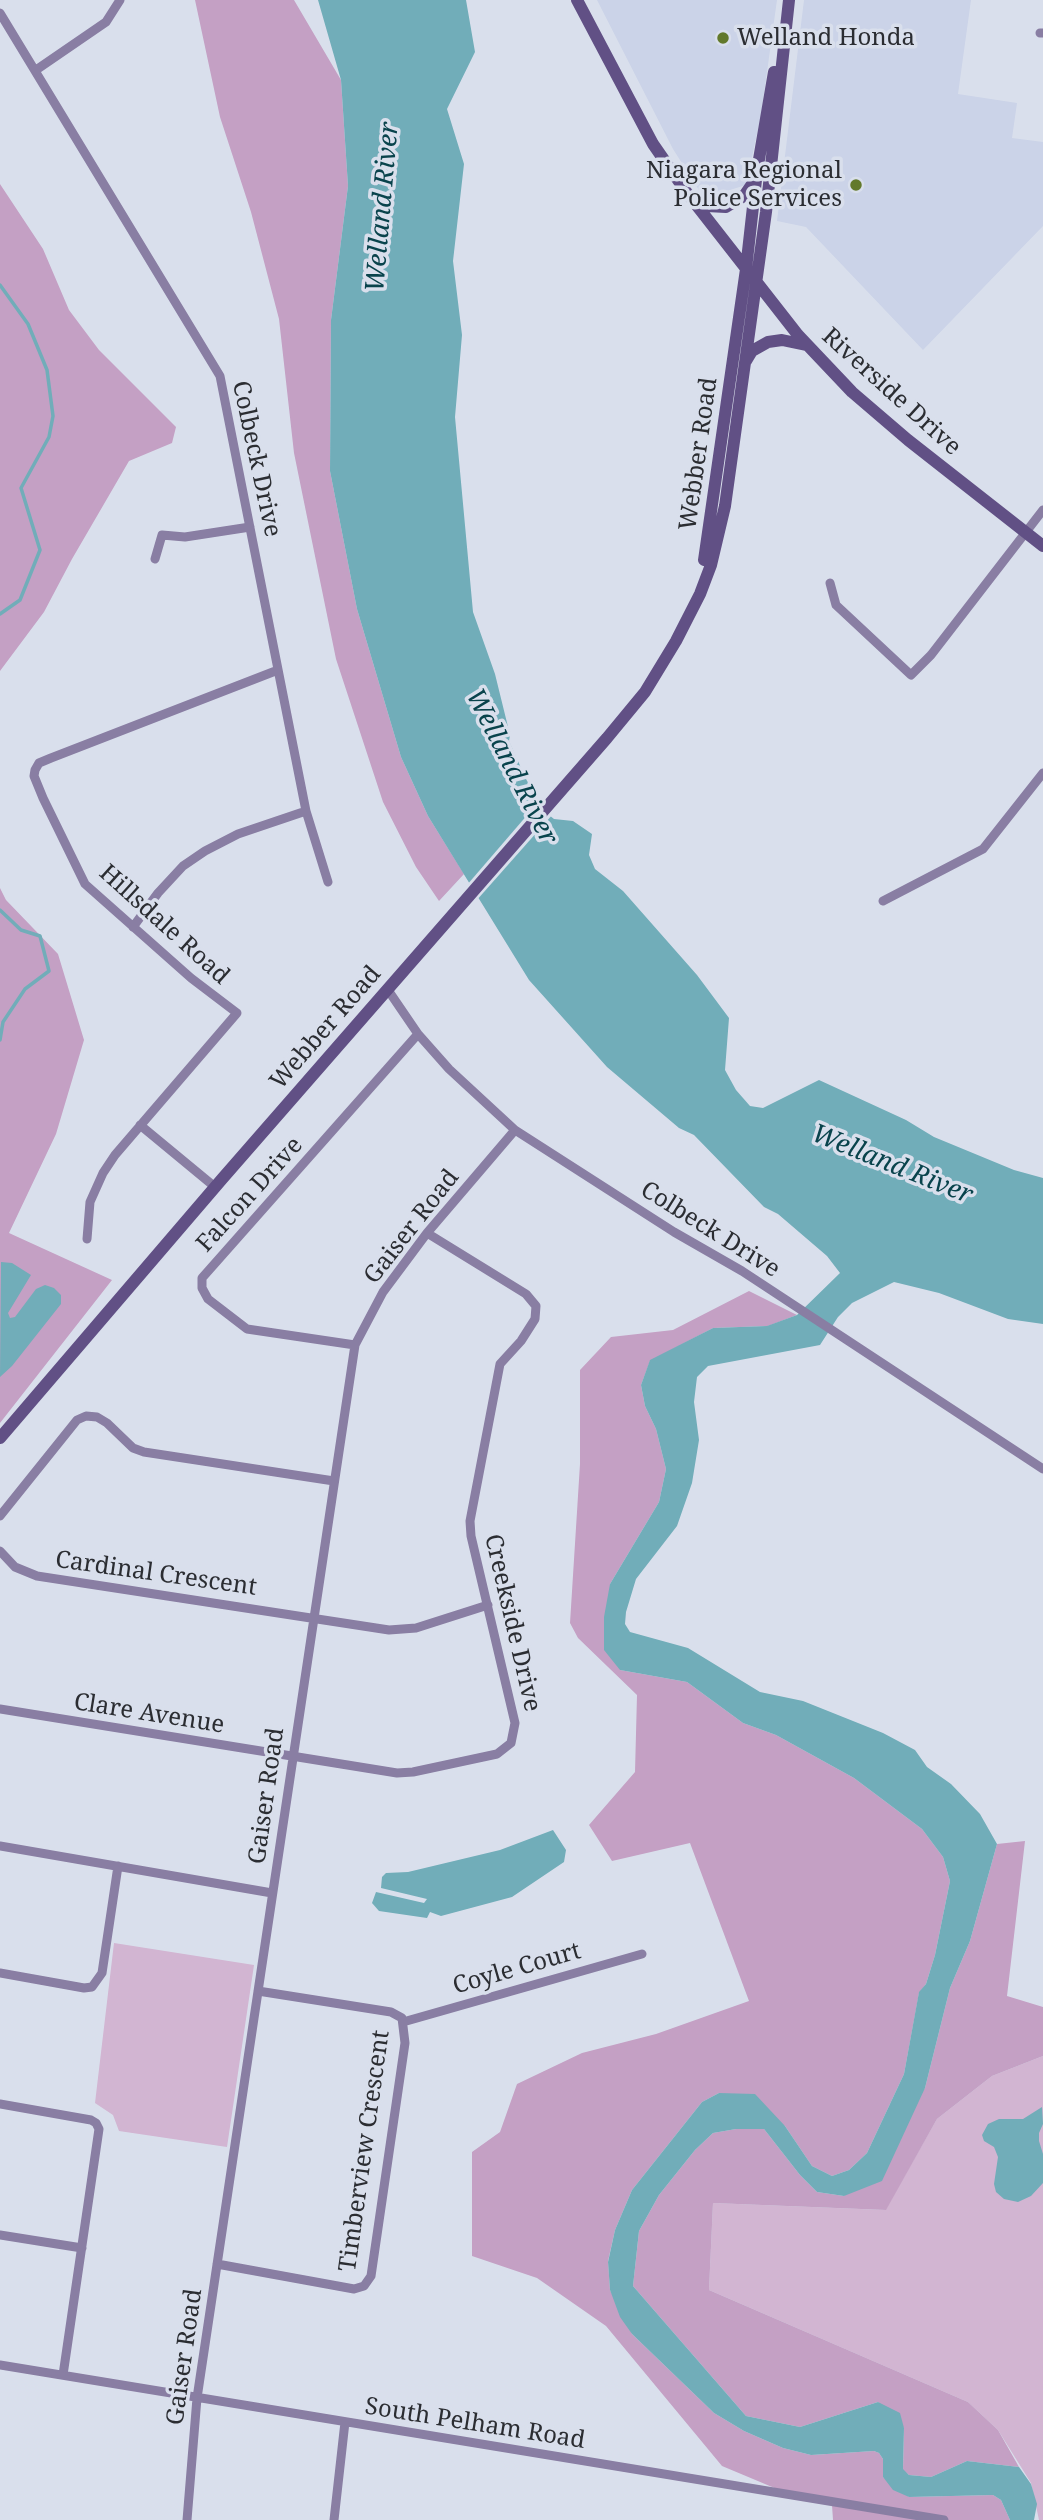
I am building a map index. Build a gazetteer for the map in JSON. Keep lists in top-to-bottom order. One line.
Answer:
{"streets":{"main road":["Riverside Drive","Webber Road"],"street":["Colbeck Drive","Hillsdale Road","Falcon Drive","Gaiser Road","Cardinal Crescent","Creekside Drive","Clare Avenue","Coyle Court","Timberview Crescent","South Pelham Road"]},"crossings":[["Riverside Drive","Webber Road"],["Webber Road","Colbeck Drive"],["Colbeck Drive","Hillsdale Road"],["Colbeck Drive","Falcon Drive"],["Colbeck Drive","Gaiser Road"],["Falcon Drive","Gaiser Road"],["Gaiser Road","Cardinal Crescent"],["Gaiser Road","Creekside Drive"],["Gaiser Road","Clare Avenue"],["Gaiser Road","Timberview Crescent"],["Gaiser Road","South Pelham Road"],["Cardinal Crescent","Creekside Drive"],["Creekside Drive","Clare Avenue"],["Coyle Court","Timberview Crescent"]],"water":["Welland River"],"places":["Welland Honda","Niagara Regional Police Services"]}
